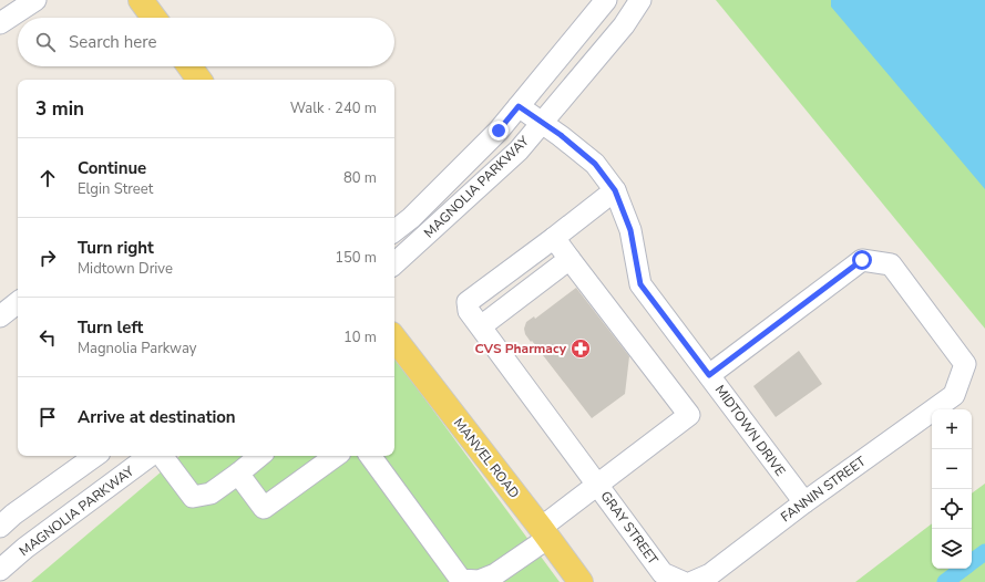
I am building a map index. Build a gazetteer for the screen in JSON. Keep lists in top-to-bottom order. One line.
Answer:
{"streets":{"main road":["MANVEL ROAD"],"street":["MAGNOLIA PARKWAY","MIDTOWN DRIVE","FANNIN STREET","GRAY STREET"]},"crossings":[["MAGNOLIA PARKWAY","MIDTOWN DRIVE"],["MIDTOWN DRIVE","FANNIN STREET"]],"places":{"pharmacy":["CVS Pharmacy"]},"page":{"search":"Search here","heading":["3 min","Walk · 240 m"],"list":[["Continue","Elgin Street","80 m"],["Turn right","Midtown Drive","150 m"],["Turn left","Magnolia Parkway","10 m"],"Arrive at destination"],"map_buttons":["+","−"]}}
